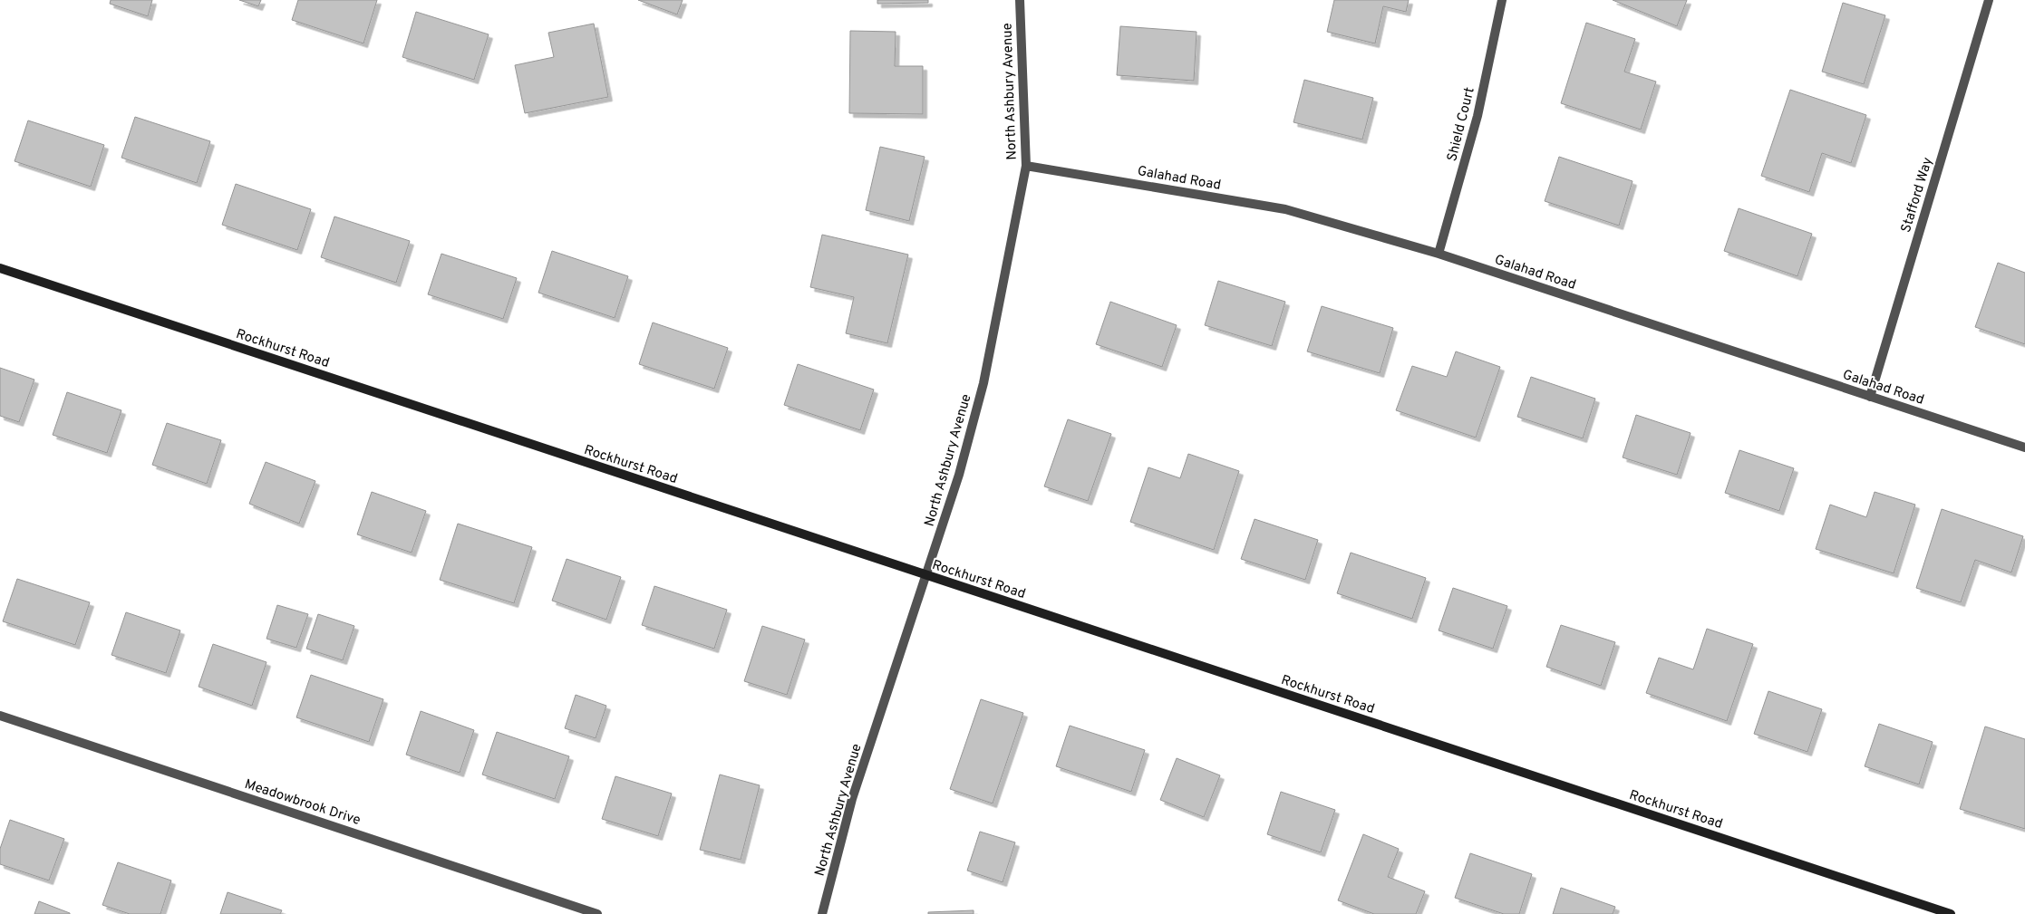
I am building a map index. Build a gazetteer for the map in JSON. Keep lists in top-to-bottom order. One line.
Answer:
{"streets":{"street":["North Ashbury Avenue","Shield Court","Galahad Road","Stafford Way","Rockhurst Road","Meadowbrook Drive"]},"crossings":[["North Ashbury Avenue","Galahad Road"],["North Ashbury Avenue","Rockhurst Road"],["Shield Court","Galahad Road"],["Galahad Road","Stafford Way"]]}
